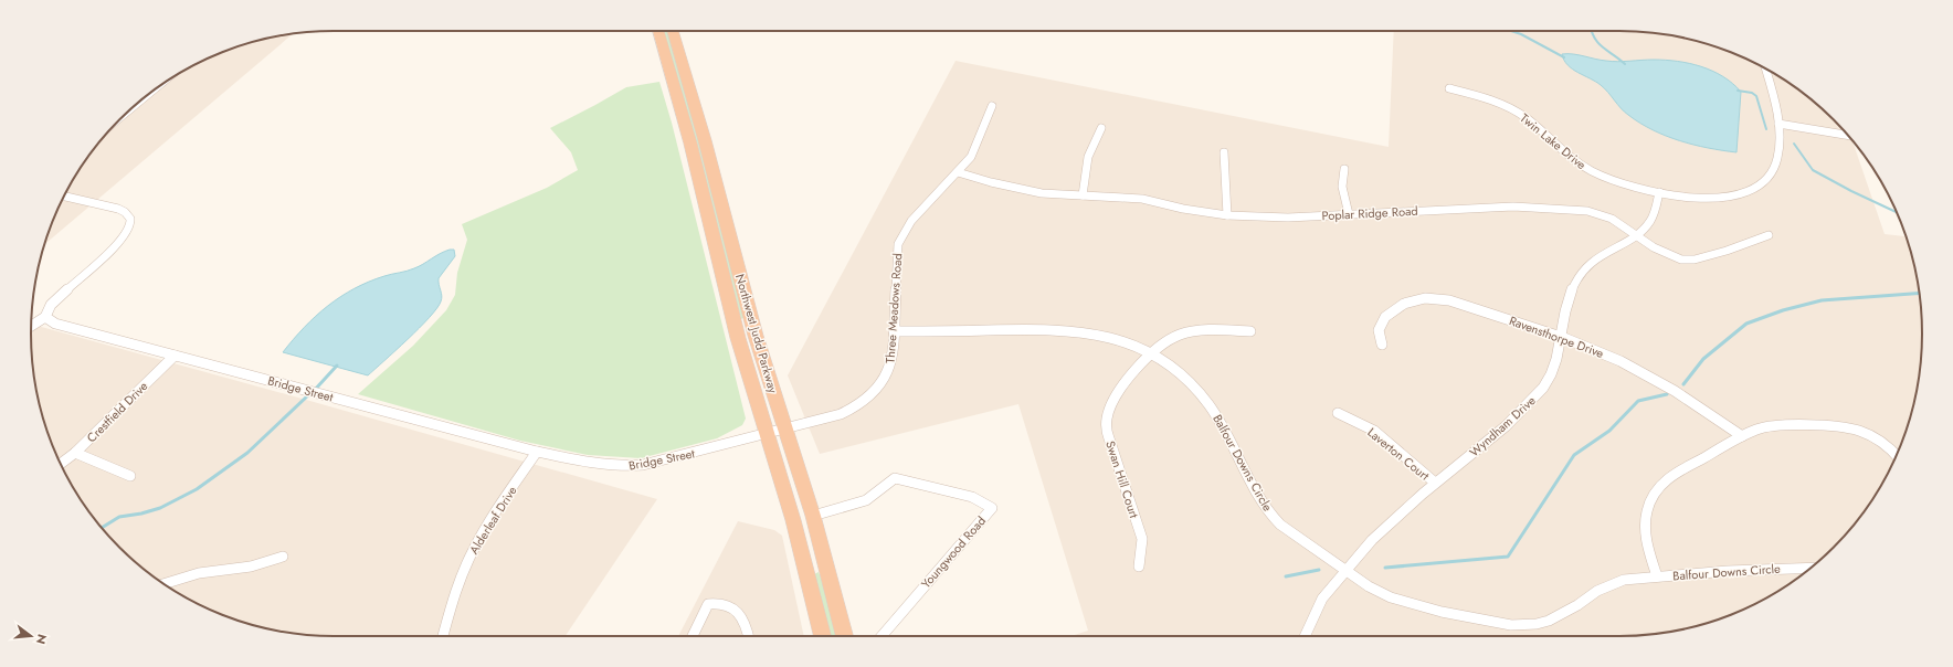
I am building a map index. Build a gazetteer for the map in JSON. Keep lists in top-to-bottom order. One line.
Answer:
{"streets":{"highway":["Northwest Judd Parkway"],"street":["Twin Lake Drive","Poplar Ridge Road","Three Meadows Road","Ravensthorpe Drive","Bridge Street","Crestfield Drive","Wyndham Drive","Laverton Court","Balfour Downs Circle","Swan Hill Court","Alderleaf Drive","Youngwood Road"]},"crossings":[["Twin Lake Drive","Wyndham Drive"],["Poplar Ridge Road","Three Meadows Road"],["Poplar Ridge Road","Wyndham Drive"],["Three Meadows Road","Northwest Judd Parkway"],["Three Meadows Road","Bridge Street"],["Three Meadows Road","Balfour Downs Circle"],["Northwest Judd Parkway","Bridge Street"],["Northwest Judd Parkway","Youngwood Road"],["Ravensthorpe Drive","Wyndham Drive"],["Ravensthorpe Drive","Balfour Downs Circle"],["Bridge Street","Crestfield Drive"],["Bridge Street","Alderleaf Drive"],["Wyndham Drive","Laverton Court"],["Wyndham Drive","Balfour Downs Circle"],["Balfour Downs Circle","Swan Hill Court"]],"north":"right"}
